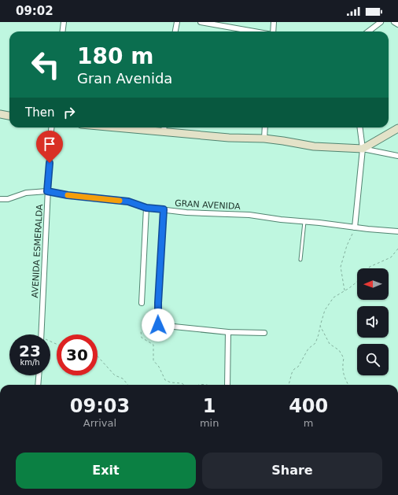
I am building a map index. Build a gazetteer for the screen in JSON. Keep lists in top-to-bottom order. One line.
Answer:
{"streets":{"street":["GRAN AVENIDA","AVENIDA ESMERALDA"]},"crossings":[["GRAN AVENIDA","AVENIDA ESMERALDA"]],"north":"left","page":{"status":"09:02","turn":["180 m","Gran Avenida"],"then":"Then","speed":"23 km/h","limit":"30","eta":["09:03","Arrival","1","min","400","m"],"buttons":["Exit","Share"]}}
